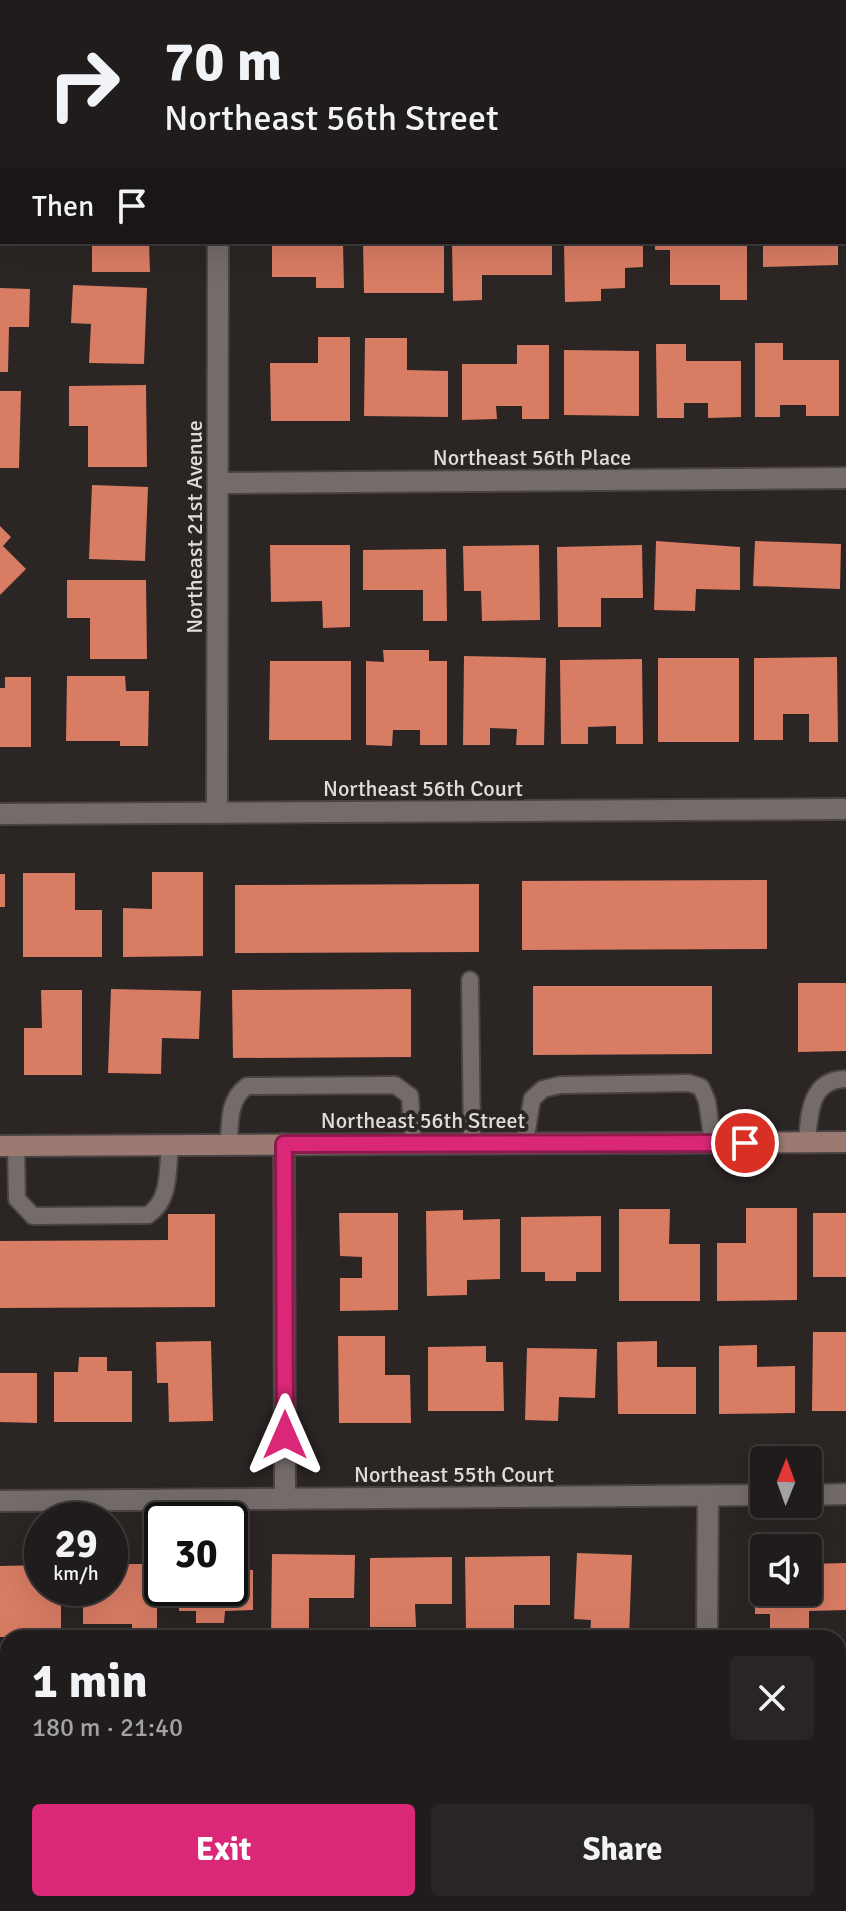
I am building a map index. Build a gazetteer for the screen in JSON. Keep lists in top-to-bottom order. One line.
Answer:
{"streets":{"street":["Northeast 56th Place","Northeast 21st Avenue","Northeast 56th Court","Northeast 56th Street","Northeast 55th Court"]},"crossings":[["Northeast 56th Place","Northeast 21st Avenue"],["Northeast 21st Avenue","Northeast 56th Court"]],"north":"top","page":{"turn":["70 m","Northeast 56th Street"],"then":"Then","speed":"29 km/h","limit":"30","heading":["1 min","180 m · 21:40"],"buttons":["Exit","Share"]}}
